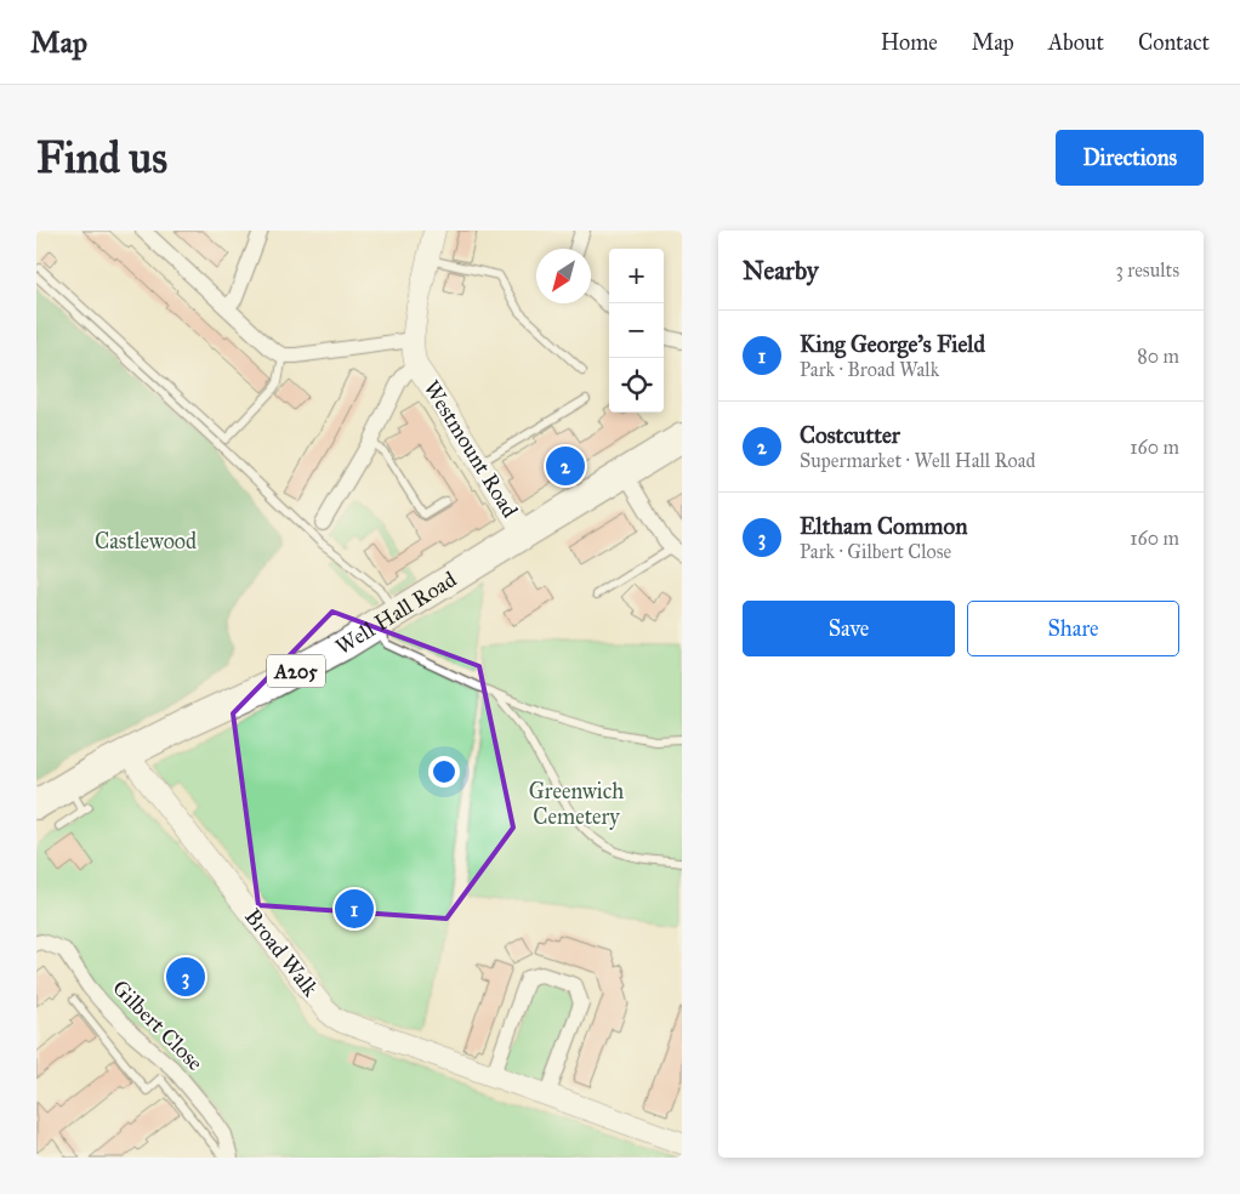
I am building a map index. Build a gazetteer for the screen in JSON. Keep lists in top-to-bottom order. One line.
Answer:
{"streets":{"highway":["Well Hall Road","A205"],"street":["Westmount Road","Broad Walk","Gilbert Close"]},"crossings":[["Westmount Road","Well Hall Road"],["Well Hall Road","Broad Walk"]],"parks":["Castlewood","Greenwich Cemetery"],"north":"bottom left","page":{"header":"Map","nav":["Home","Map","About","Contact"],"buttons":["Directions",["Save","Share"]],"title":"Find us","heading":["Nearby","3 results"],"map_buttons":["+","−"],"list":[{"mark":"1","name":"King George's Field","note":"Park · Broad Walk","value":"80 m"},{"mark":"2","name":"Costcutter","note":"Supermarket · Well Hall Road","value":"160 m"},{"mark":"3","name":"Eltham Common","note":"Park · Gilbert Close","value":"160 m"}],"pins":["2","1","3"]}}
